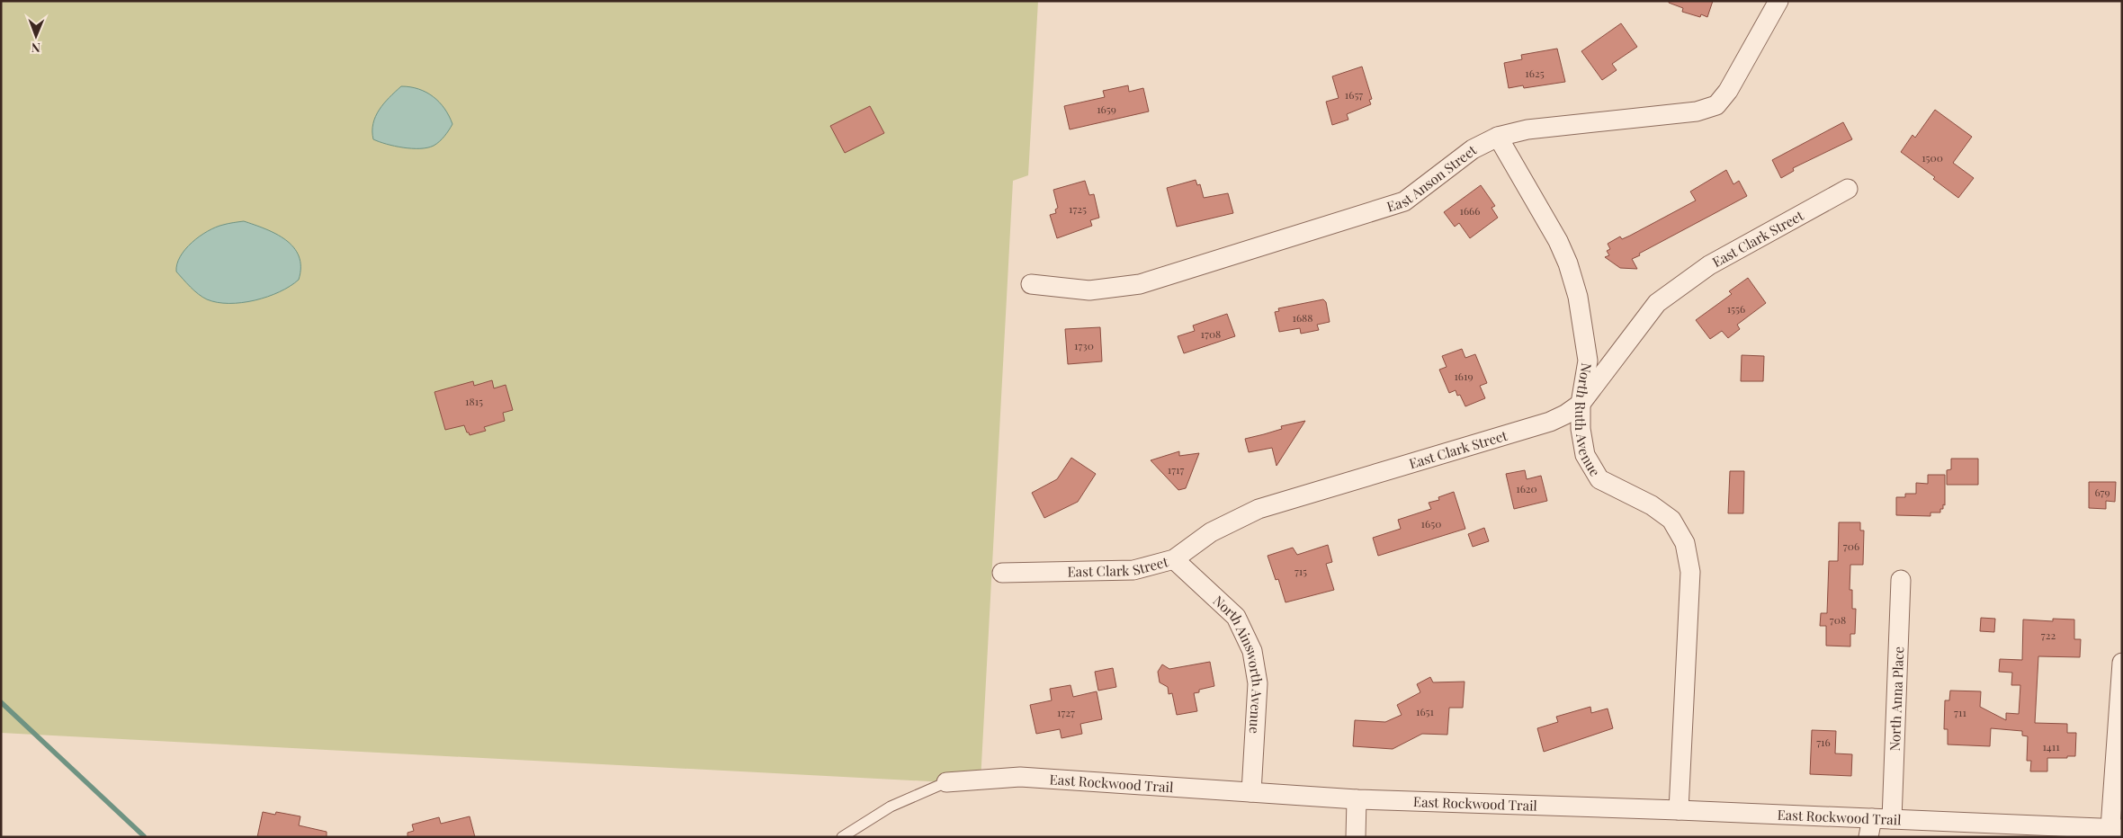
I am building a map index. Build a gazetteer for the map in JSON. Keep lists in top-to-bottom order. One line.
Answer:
{"streets":{"street":["East Anson Street","East Clark Street","North Ruth Avenue","North Ainsworth Avenue","North Anna Place","East Rockwood Trail"]},"crossings":[["East Anson Street","North Ruth Avenue"],["East Clark Street","North Ruth Avenue"],["East Clark Street","North Ainsworth Avenue"],["North Ruth Avenue","East Rockwood Trail"],["North Ainsworth Avenue","East Rockwood Trail"],["North Anna Place","East Rockwood Trail"]],"house_numbers":["1625","1657","1659","1500","1725","1666","1556","1688","1708","1730","1619","1815","1717","1620","679","1650","706","715","708","722","1651","1727","711","716","1411"],"north":"bottom"}
